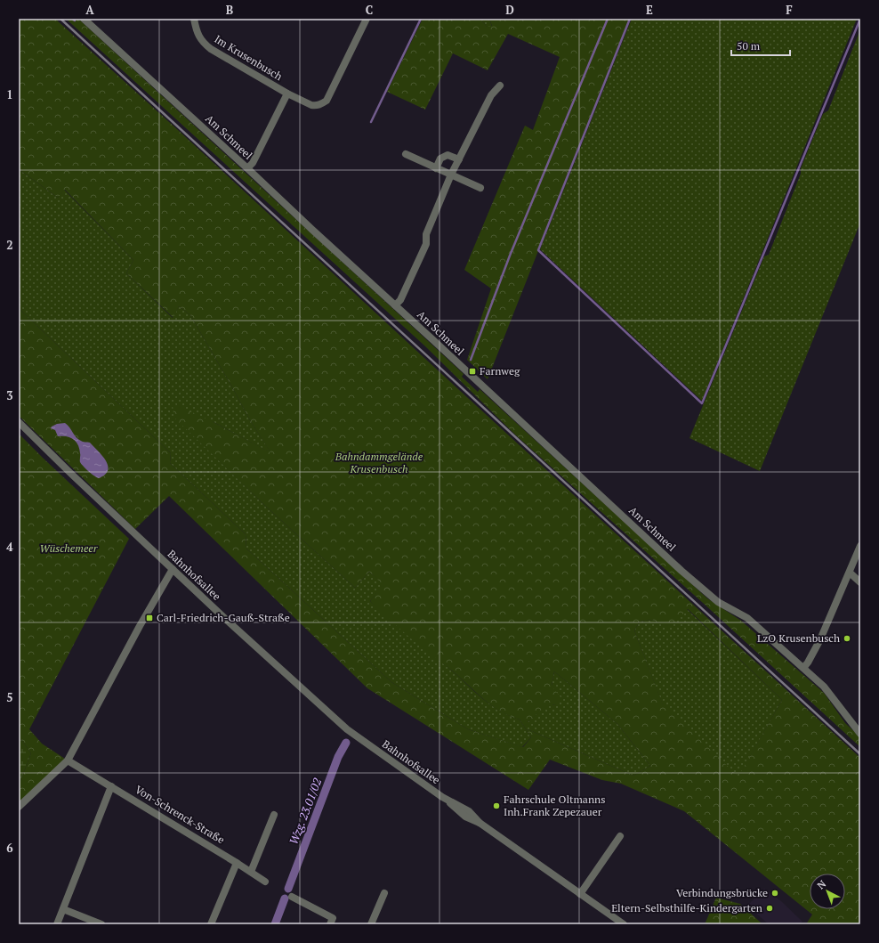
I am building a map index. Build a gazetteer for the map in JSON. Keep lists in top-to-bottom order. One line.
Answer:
{"streets":{"street":["Im Krusenbusch","Am Schmeel","Bahnhofsallee","Von-Schrenck-Straße"]},"crossings":[["Im Krusenbusch","Am Schmeel"]],"water":["Wzg. 23.01/02"],"parks":["Bahndammgelände Krusenbusch","Wüschemeer"],"places":{"transit":["Farnweg","Carl-Friedrich-Gauß-Straße"],"other":["LzO Krusenbusch","Fahrschule Oltmanns Inh.Frank Zepezauer","Verbindungsbrücke","Eltern-Selbsthilfe-Kindergarten"]},"scale_bar":"50 m","north":"top left","grid":{"columns":["A","B","C","D","E","F"],"rows":["1","2","3","4","5","6"]}}
